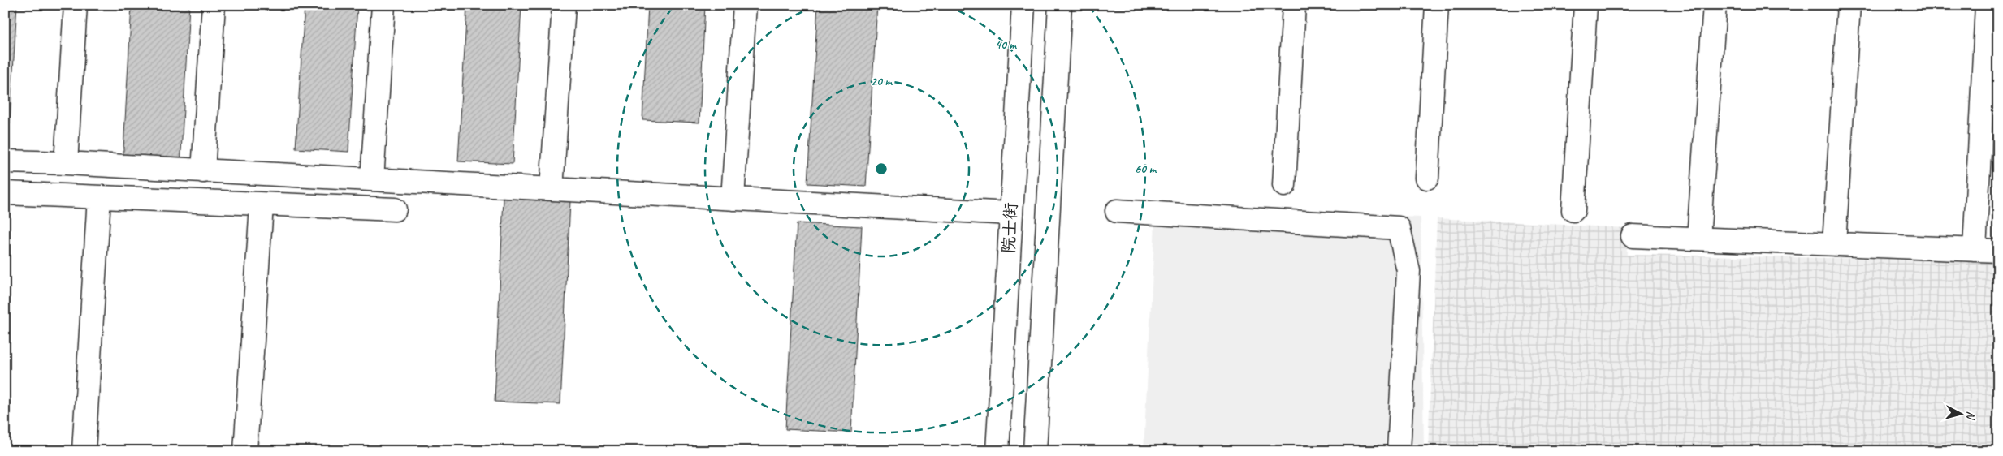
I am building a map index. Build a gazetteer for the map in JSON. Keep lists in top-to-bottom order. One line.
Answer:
{"streets":{"street":["院士街"]},"north":"right","rings":["40 m","20 m","60 m"]}
